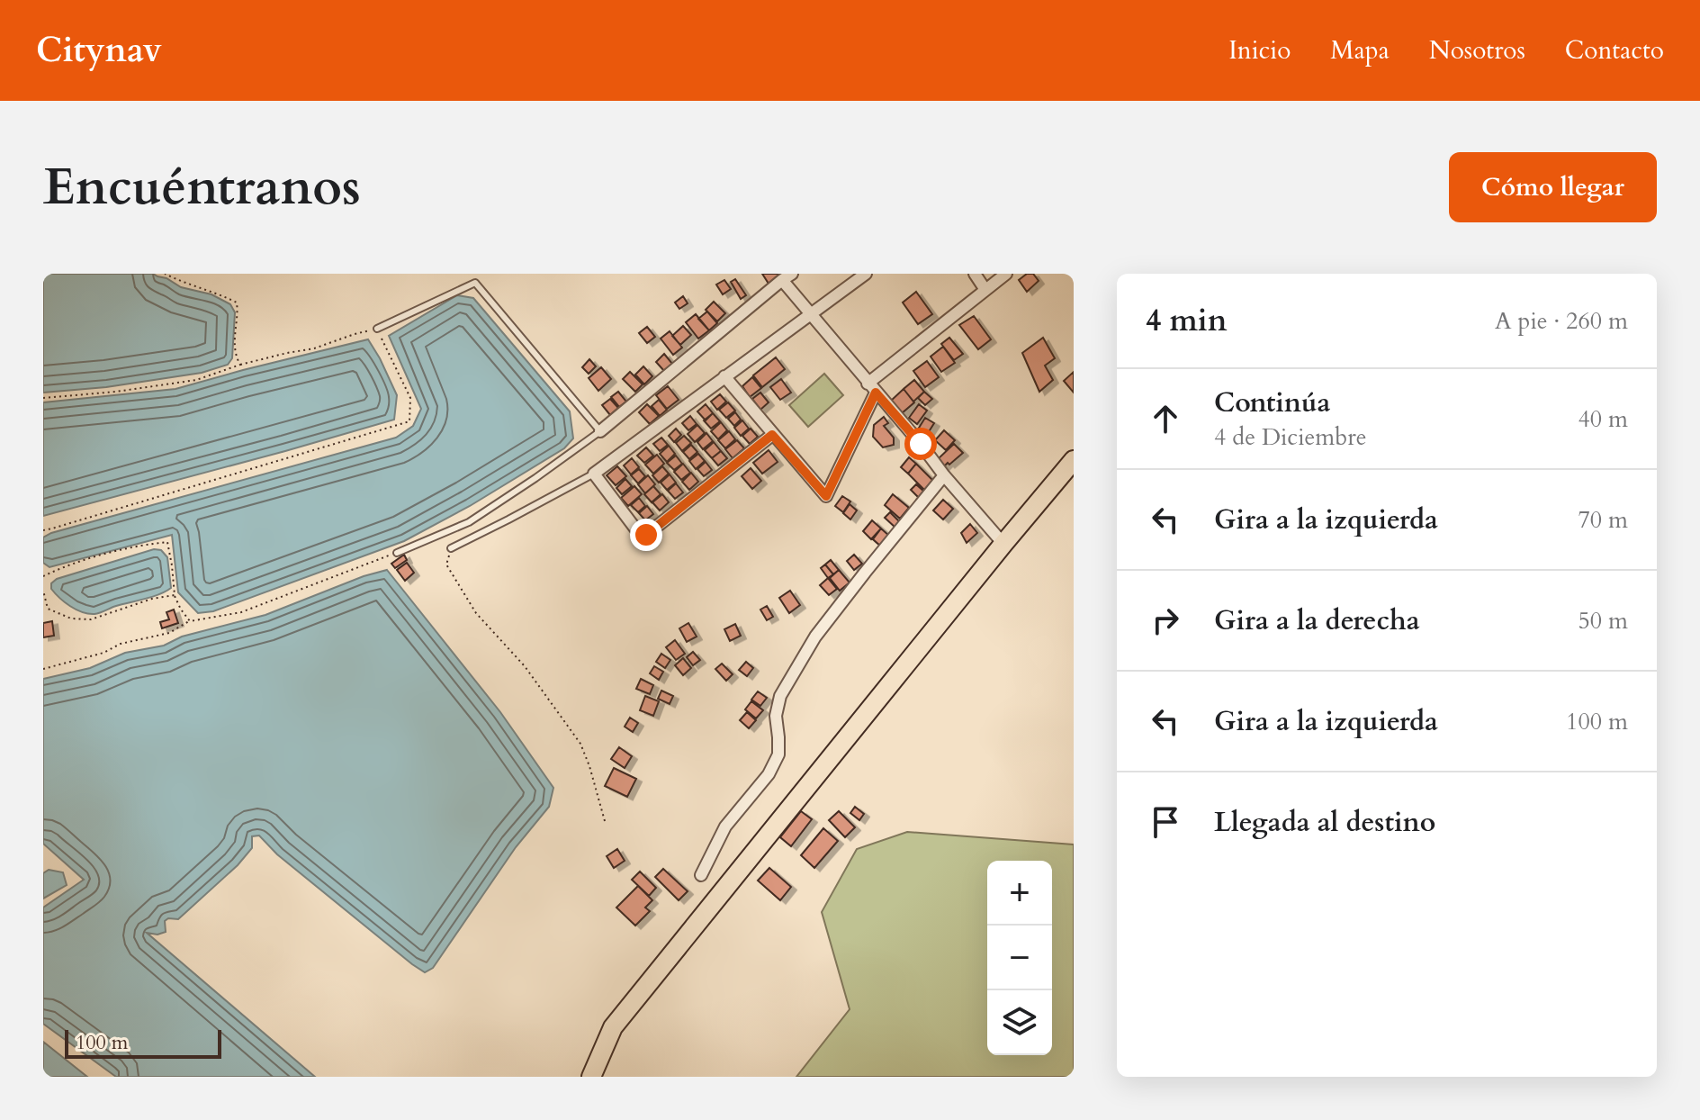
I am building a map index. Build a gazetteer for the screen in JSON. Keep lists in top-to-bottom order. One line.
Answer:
{"scale_bar":"100 m","page":{"header":"Citynav","nav":["Inicio","Mapa","Nosotros","Contacto"],"buttons":"Cómo llegar","title":"Encuéntranos","heading":["4 min","A pie · 260 m"],"list":[["Continúa","4 de Diciembre","40 m"],["Gira a la izquierda","70 m"],["Gira a la derecha","50 m"],["Gira a la izquierda","100 m"],"Llegada al destino"],"map_buttons":["+","−"],"scale":"100 m"}}
